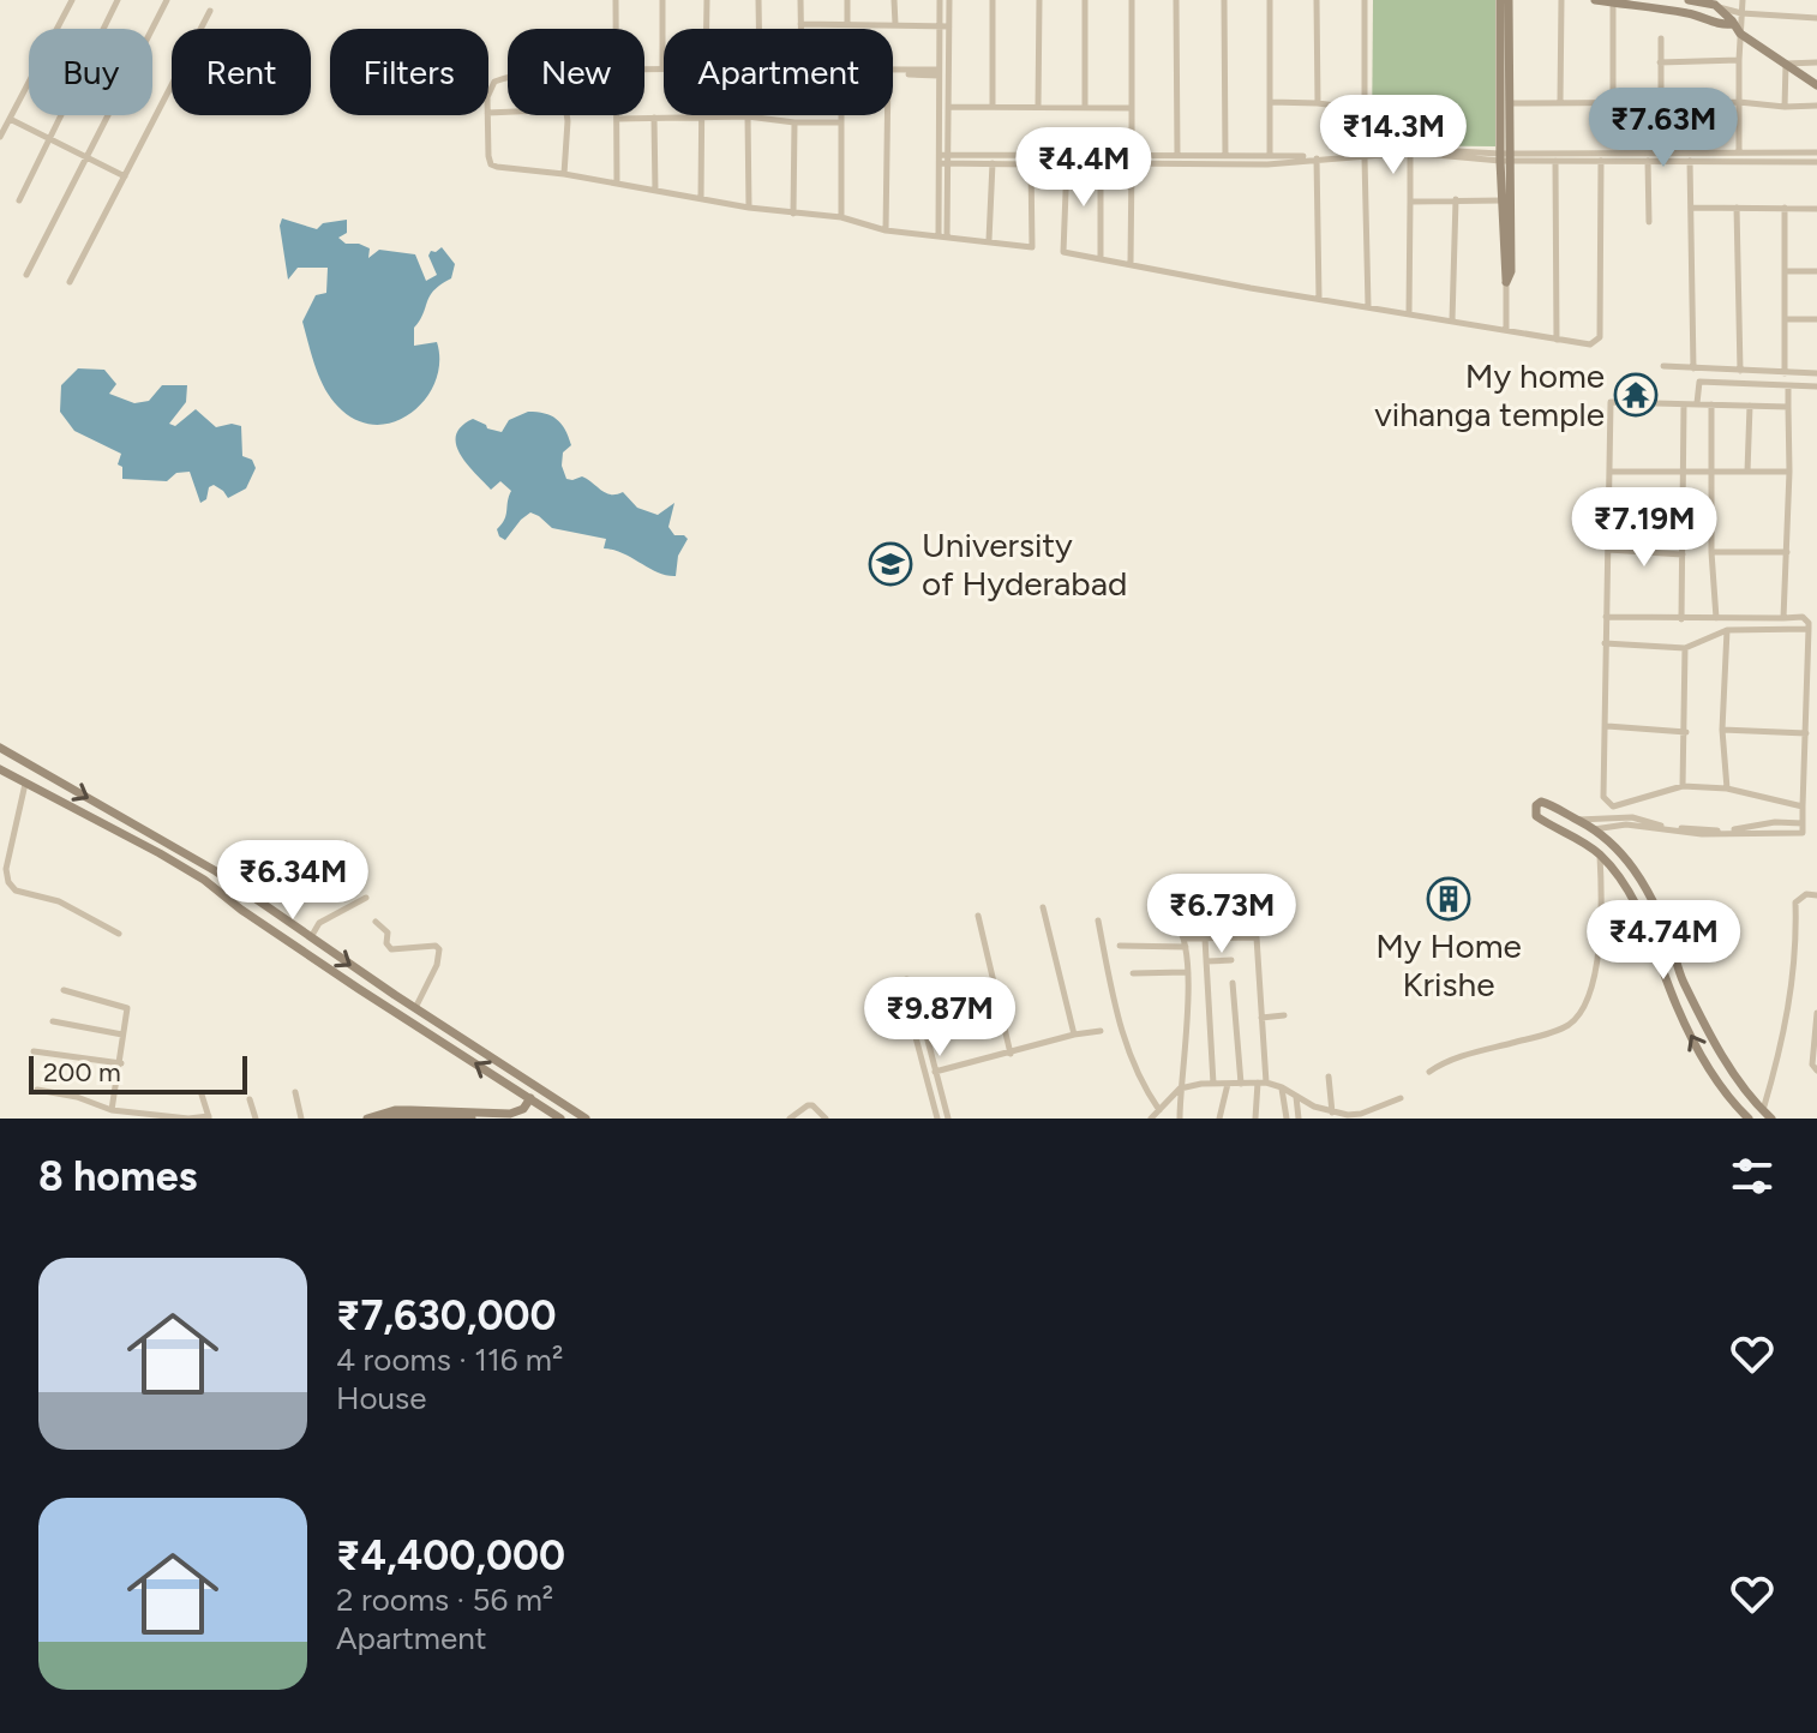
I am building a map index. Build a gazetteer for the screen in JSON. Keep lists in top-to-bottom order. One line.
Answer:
{"places":{"temple":["My home vihanga temple"],"school or university":["University of Hyderabad"],"building":["My Home Krishe"]},"scale_bar":"200 m","page":{"chip":["Buy","Rent","Filters","New","Apartment"],"price":["₹7.63M","₹14.3M","₹4.4M","₹7.19M","₹6.34M","₹6.73M","₹4.74M","₹9.87M"],"scale":"200 m","heading":"8 homes","list":[{"name":"₹7,630,000","note":"4 rooms · 116 m² · House"},{"name":"₹4,400,000","note":"2 rooms · 56 m² · Apartment"}]}}
